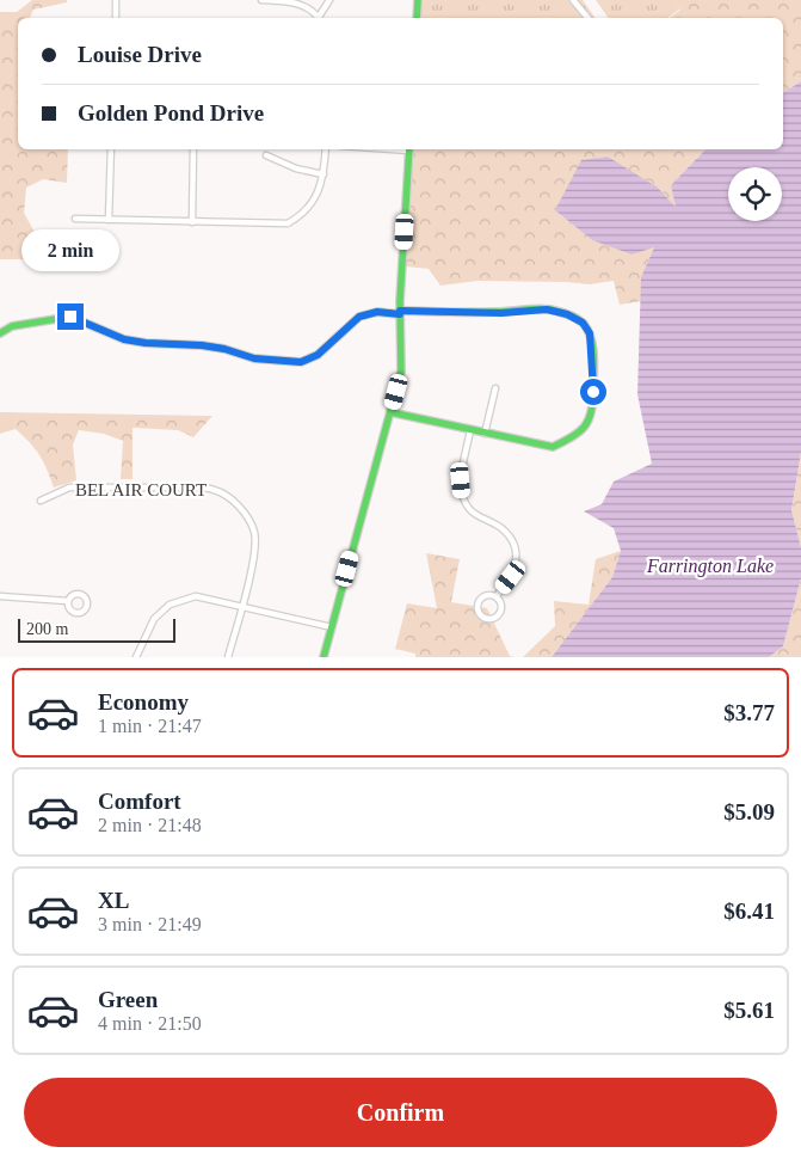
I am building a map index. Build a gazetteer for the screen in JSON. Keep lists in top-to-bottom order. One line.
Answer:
{"streets":{"street":["BEL AIR COURT"]},"water":["Farrington Lake"],"scale_bar":"200 m","page":{"banner":["Louise Drive","Golden Pond Drive"],"bubble":"2 min","scale":"200 m","list":[{"name":"Economy","note":"1 min · 21:47","value":"$3.77"},{"name":"Comfort","note":"2 min · 21:48","value":"$5.09"},{"name":"XL","note":"3 min · 21:49","value":"$6.41"},{"name":"Green","note":"4 min · 21:50","value":"$5.61"}],"buttons":"Confirm"}}
